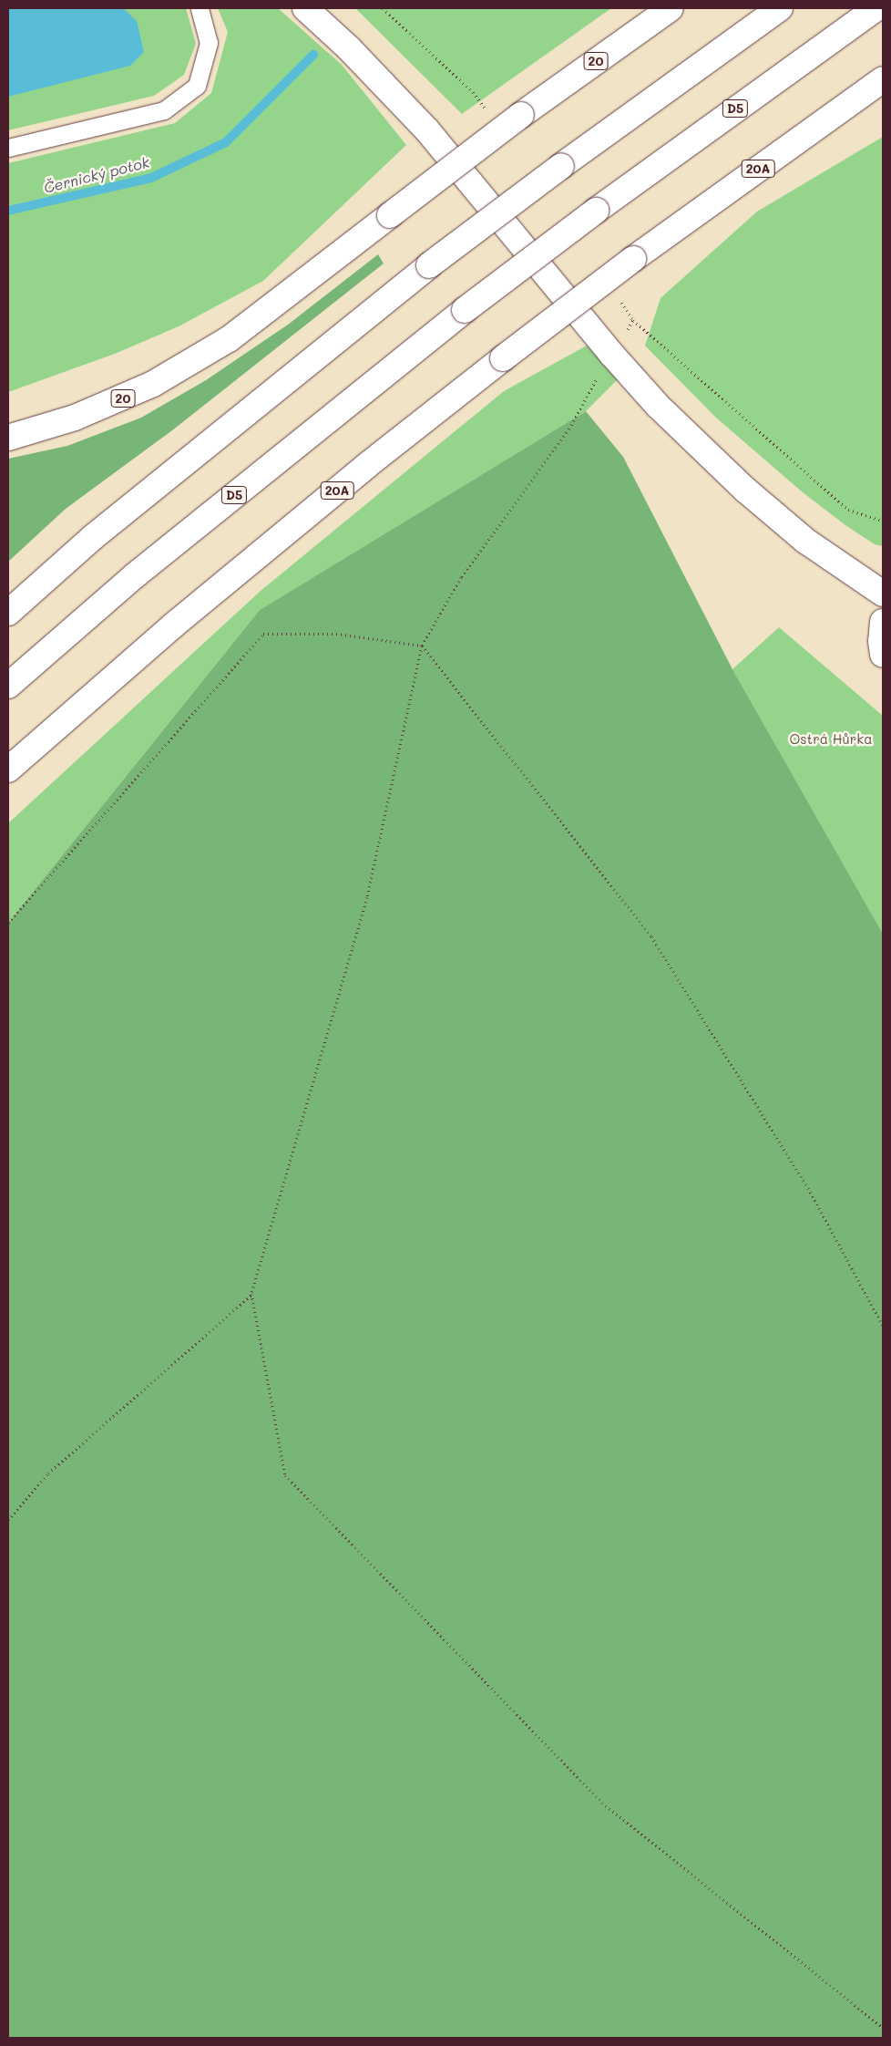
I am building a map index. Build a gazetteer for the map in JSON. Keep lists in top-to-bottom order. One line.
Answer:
{"streets":{"main road":["20","D5","20A"]},"water":["Černický potok"],"parks":["Ostrá Hůrka"]}
